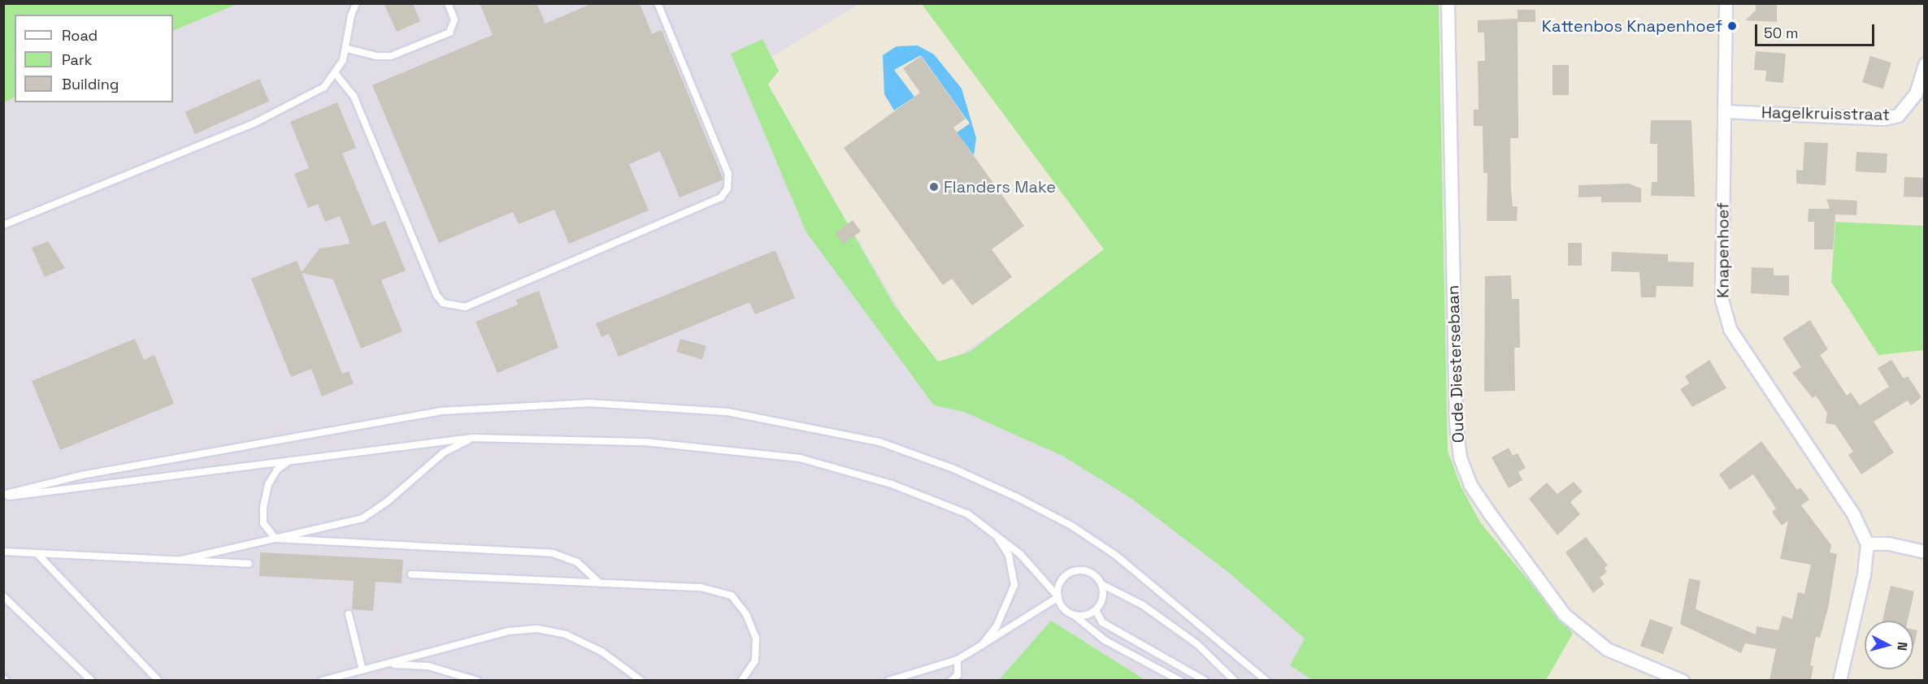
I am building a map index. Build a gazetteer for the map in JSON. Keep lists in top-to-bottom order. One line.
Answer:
{"streets":{"street":["Hagelkruisstraat","Knapenhoef","Oude Diestersebaan"]},"crossings":[["Hagelkruisstraat","Knapenhoef"]],"places":["Kattenbos Knapenhoef","Flanders Make"],"legend":["Road","Park","Building"],"scale_bar":"50 m","north":"right"}
